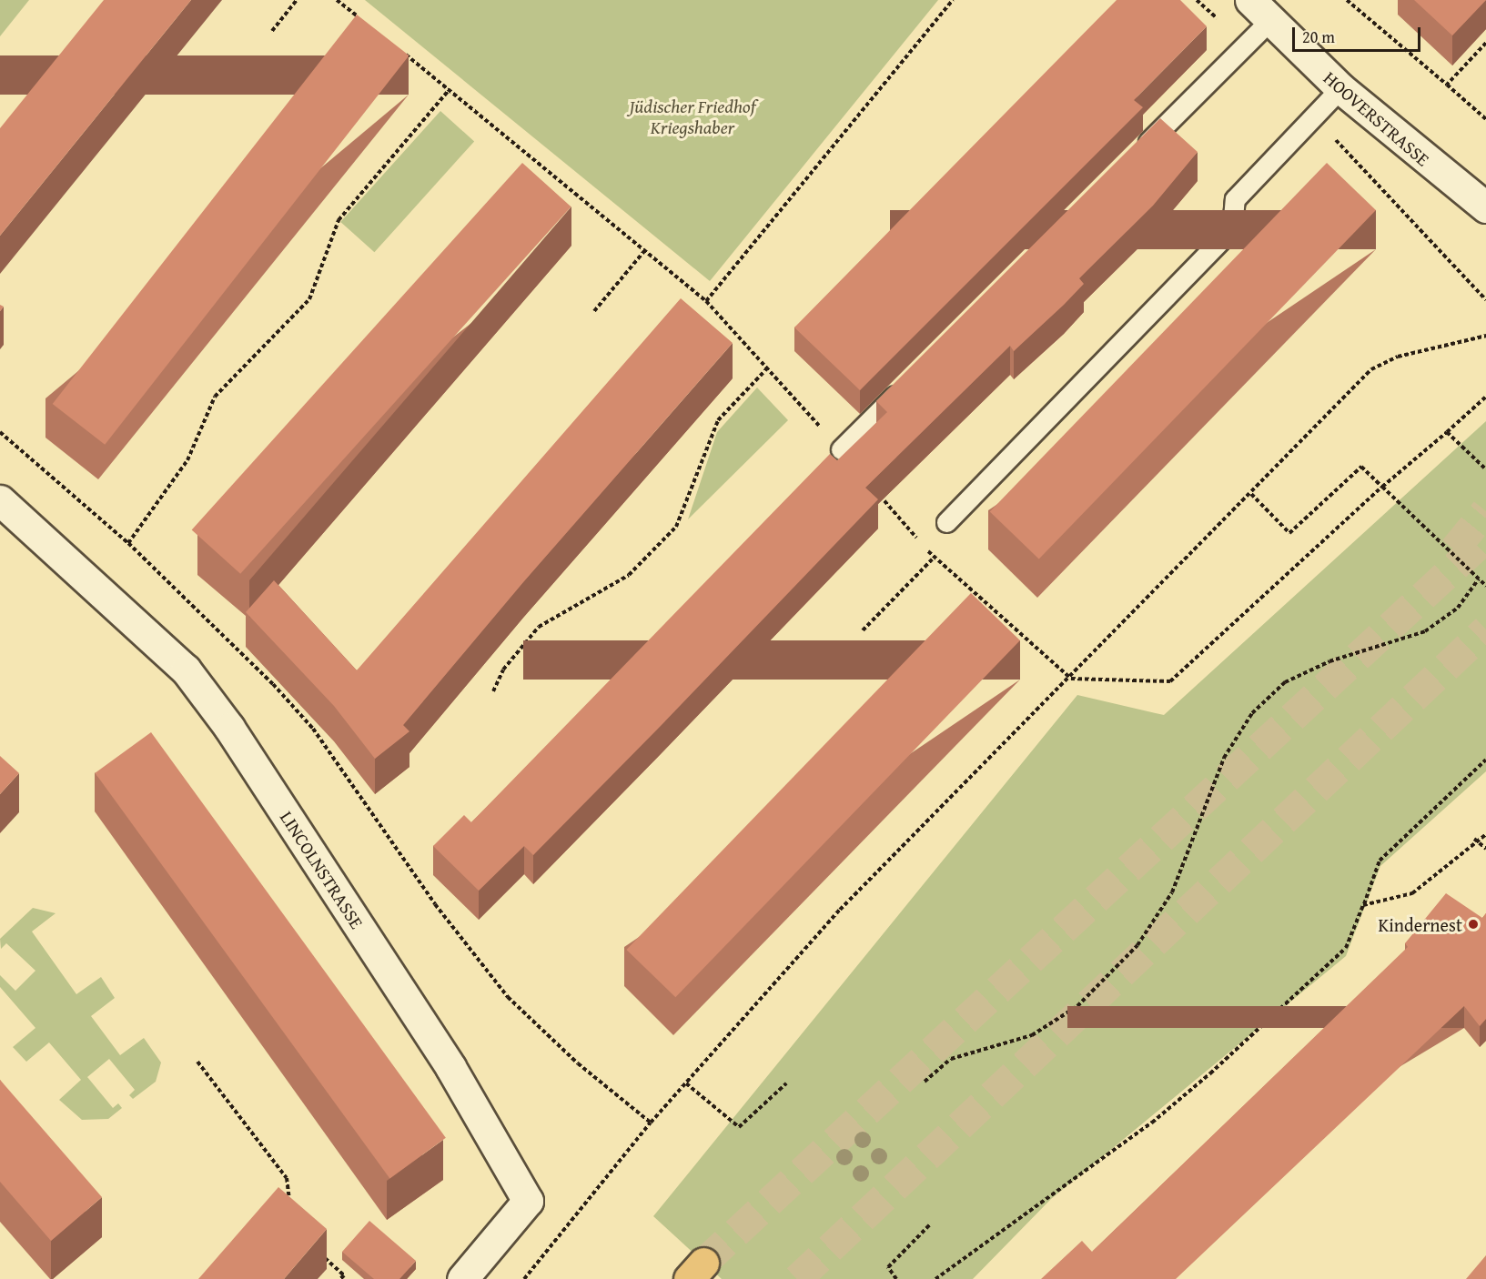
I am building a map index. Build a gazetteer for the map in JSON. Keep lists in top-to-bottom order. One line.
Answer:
{"streets":{"street":["HOOVERSTRASSE","LINCOLNSTRASSE"]},"parks":["Jüdischer Friedhof Kriegshaber"],"places":["Kindernest"],"scale_bar":"20 m"}
